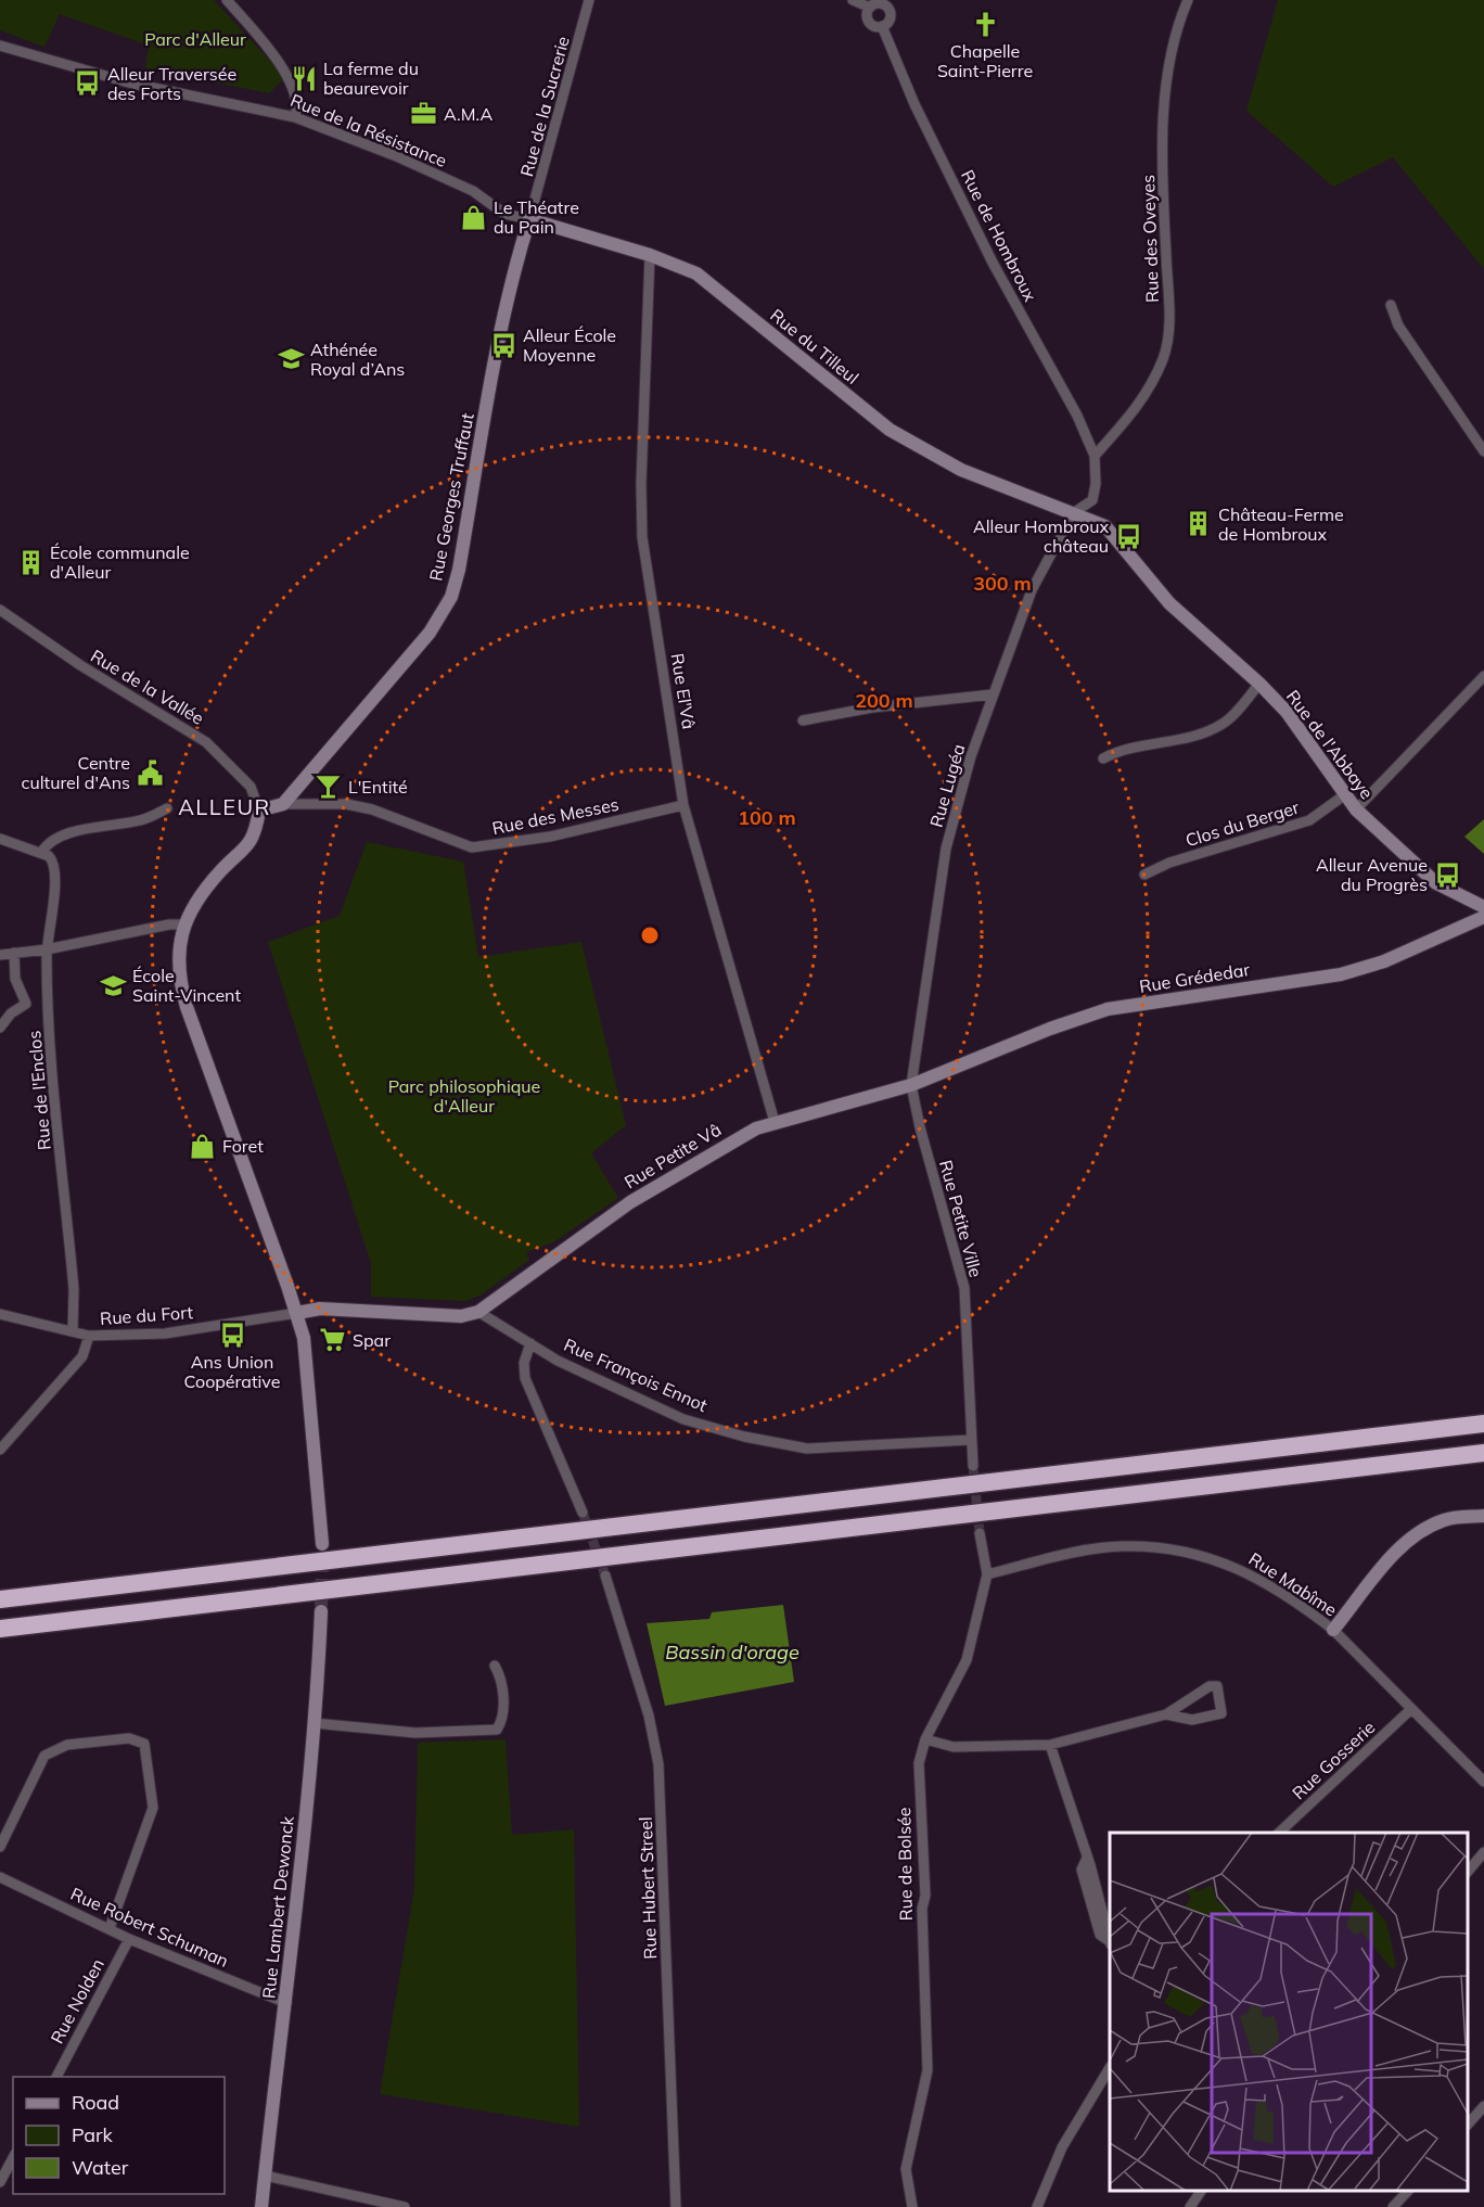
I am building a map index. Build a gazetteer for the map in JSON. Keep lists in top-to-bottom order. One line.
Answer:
{"streets":{"street":["Rue de la Sucrerie","Rue de la Résistance","Rue de Hombroux","Rue des Oveyes","Rue du Tilleul","Rue Georges Truffaut","Rue de la Vallée","Rue El'Vâ","Rue de l'Abbaye","Rue Lugéa","Rue des Messes","Clos du Berger","Rue Grédedar","Rue de l'Enclos","Rue Petite Vâ","Rue Petite Ville","Rue du Fort","Rue François Ennot","Rue Mabîme","Rue Gosserie","Rue de Bolsée","Rue Hubert Streel","Rue Lambert Dewonck","Rue Robert Schuman","Rue Nolden"]},"crossings":[["Rue de la Sucrerie","Rue de la Résistance"],["Rue de la Sucrerie","Rue du Tilleul"],["Rue de la Sucrerie","Rue Georges Truffaut"],["Rue de la Résistance","Rue du Tilleul"],["Rue de la Résistance","Rue Georges Truffaut"],["Rue de Hombroux","Rue des Oveyes"],["Rue de Hombroux","Rue Lugéa"],["Rue des Oveyes","Rue Lugéa"],["Rue du Tilleul","Rue Georges Truffaut"],["Rue du Tilleul","Rue El'Vâ"],["Rue du Tilleul","Rue de l'Abbaye"],["Rue du Tilleul","Rue Lugéa"],["Rue Georges Truffaut","Rue des Messes"],["Rue El'Vâ","Rue des Messes"],["Rue El'Vâ","Rue Petite Vâ"],["Rue de l'Abbaye","Rue Lugéa"],["Rue de l'Abbaye","Clos du Berger"],["Rue Lugéa","Rue Grédedar"],["Rue Lugéa","Rue Petite Vâ"],["Rue Lugéa","Rue Petite Ville"],["Rue Grédedar","Rue Petite Vâ"],["Rue Grédedar","Rue Petite Ville"],["Rue de l'Enclos","Rue du Fort"],["Rue Petite Vâ","Rue Petite Ville"],["Rue Petite Vâ","Rue François Ennot"],["Rue Petite Ville","Rue François Ennot"],["Rue Mabîme","Rue Gosserie"],["Rue Mabîme","Rue de Bolsée"],["Rue Lambert Dewonck","Rue Robert Schuman"],["Rue Robert Schuman","Rue Nolden"]],"districts":["ALLEUR"],"water":["Bassin d'orage"],"parks":["Parc d'Alleur","Parc philosophique d'Alleur"],"places":{"church":["Chapelle Saint-Pierre"],"restaurant":["La ferme du beaurevoir"],"bus stop":["Alleur Traversée des Forts","Alleur École Moyenne","Alleur Hombroux château","Alleur Avenue du Progrès","Ans Union Coopérative"],"office":["A.M.A"],"shop":["Le Théatre du Pain","Foret"],"school or university":["Athénée Royal d’Ans","École Saint-Vincent"],"building":["Château-Ferme de Hombroux","École communale d'Alleur"],"public building":["Centre culturel d'Ans"],"bar":["L'Entité"],"supermarket":["Spar"]},"legend":["Road","Park","Water"],"rings":["300 m","200 m","100 m"]}
